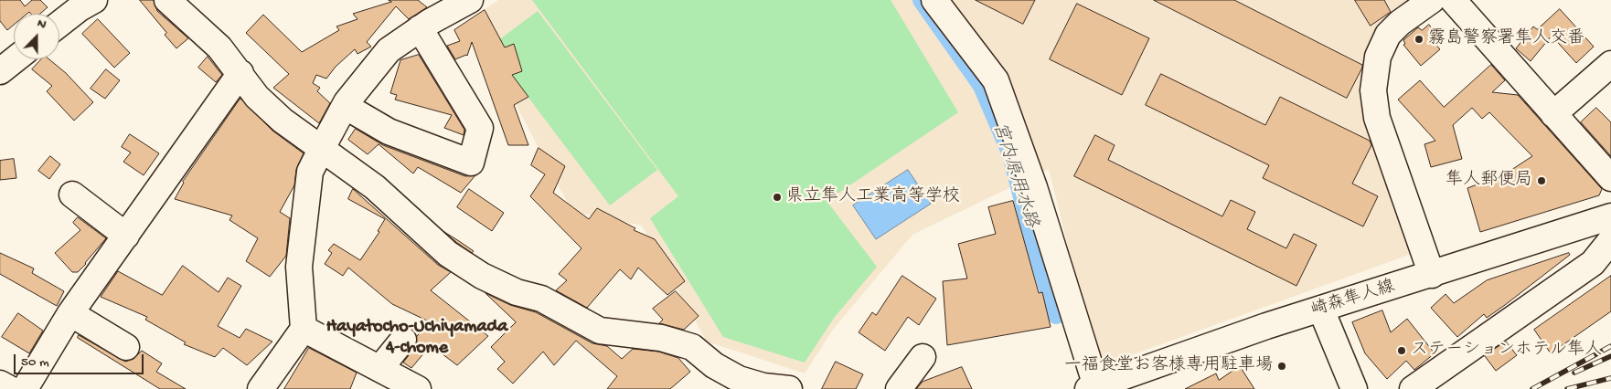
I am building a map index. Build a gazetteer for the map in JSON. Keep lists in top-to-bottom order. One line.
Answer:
{"streets":{"street":["崎森隼人線"]},"districts":["Hayatocho-Uchiyamada 4-chome"],"water":["宮内原用水路"],"places":["霧島警察署隼人交番","隼人郵便局","県立隼人工業高等学校","ステーションホテル隼人","一福食堂お客様専用駐車場"],"scale_bar":"50 m","north":"top"}
